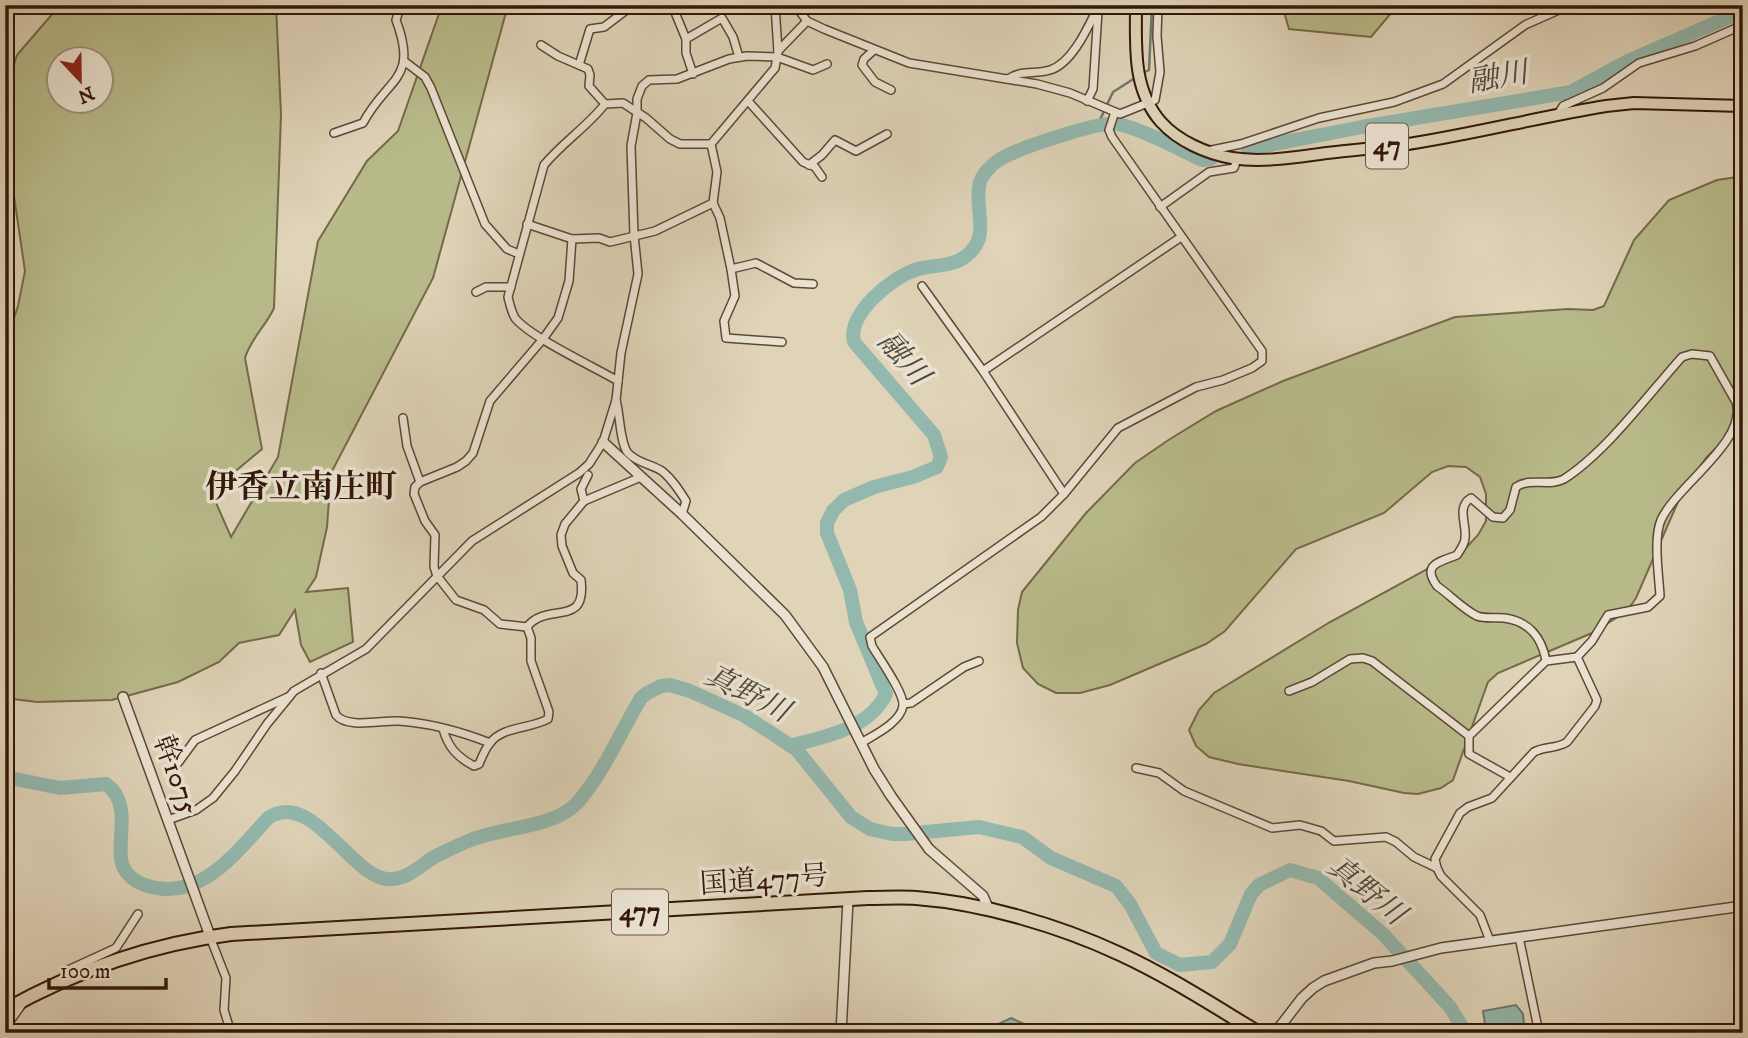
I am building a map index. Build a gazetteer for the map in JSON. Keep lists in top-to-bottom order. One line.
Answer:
{"streets":{"highway":["国道477号","477"],"main road":["47"],"street":["幹1075"]},"crossings":[["幹1075","国道477号"]],"districts":["伊香立南庄町"],"water":["融川","真野川"],"scale_bar":"100 m","north":"bottom"}
